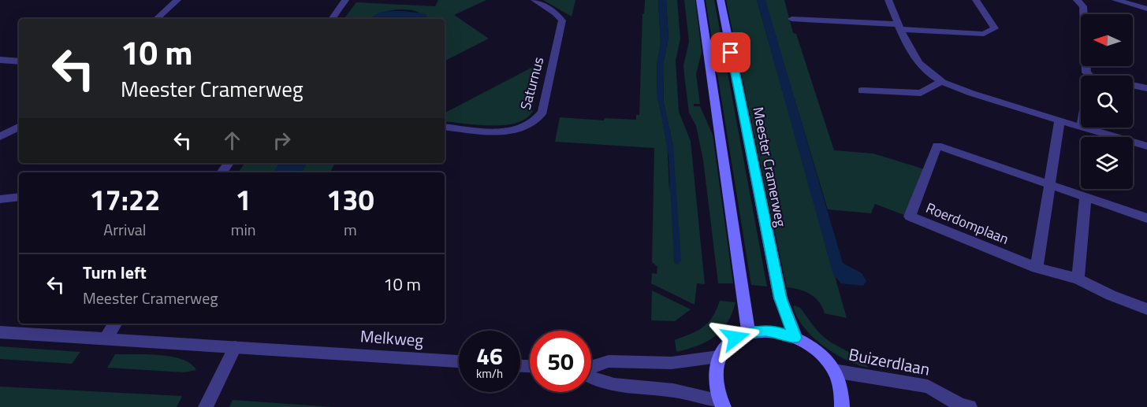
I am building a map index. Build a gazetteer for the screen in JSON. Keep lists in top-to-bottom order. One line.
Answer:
{"streets":{"main road":["Meester Cramerweg"],"street":["Saturnus","Roerdomplaan","Melkweg","Buizerdlaan"]},"north":"left","page":{"turn":["10 m","Meester Cramerweg"],"eta":["17:22","Arrival","1","min","130","m"],"list":[{"name":"Turn left","note":"Meester Cramerweg","value":"10 m"}],"speed":"46 km/h","limit":"50"}}
